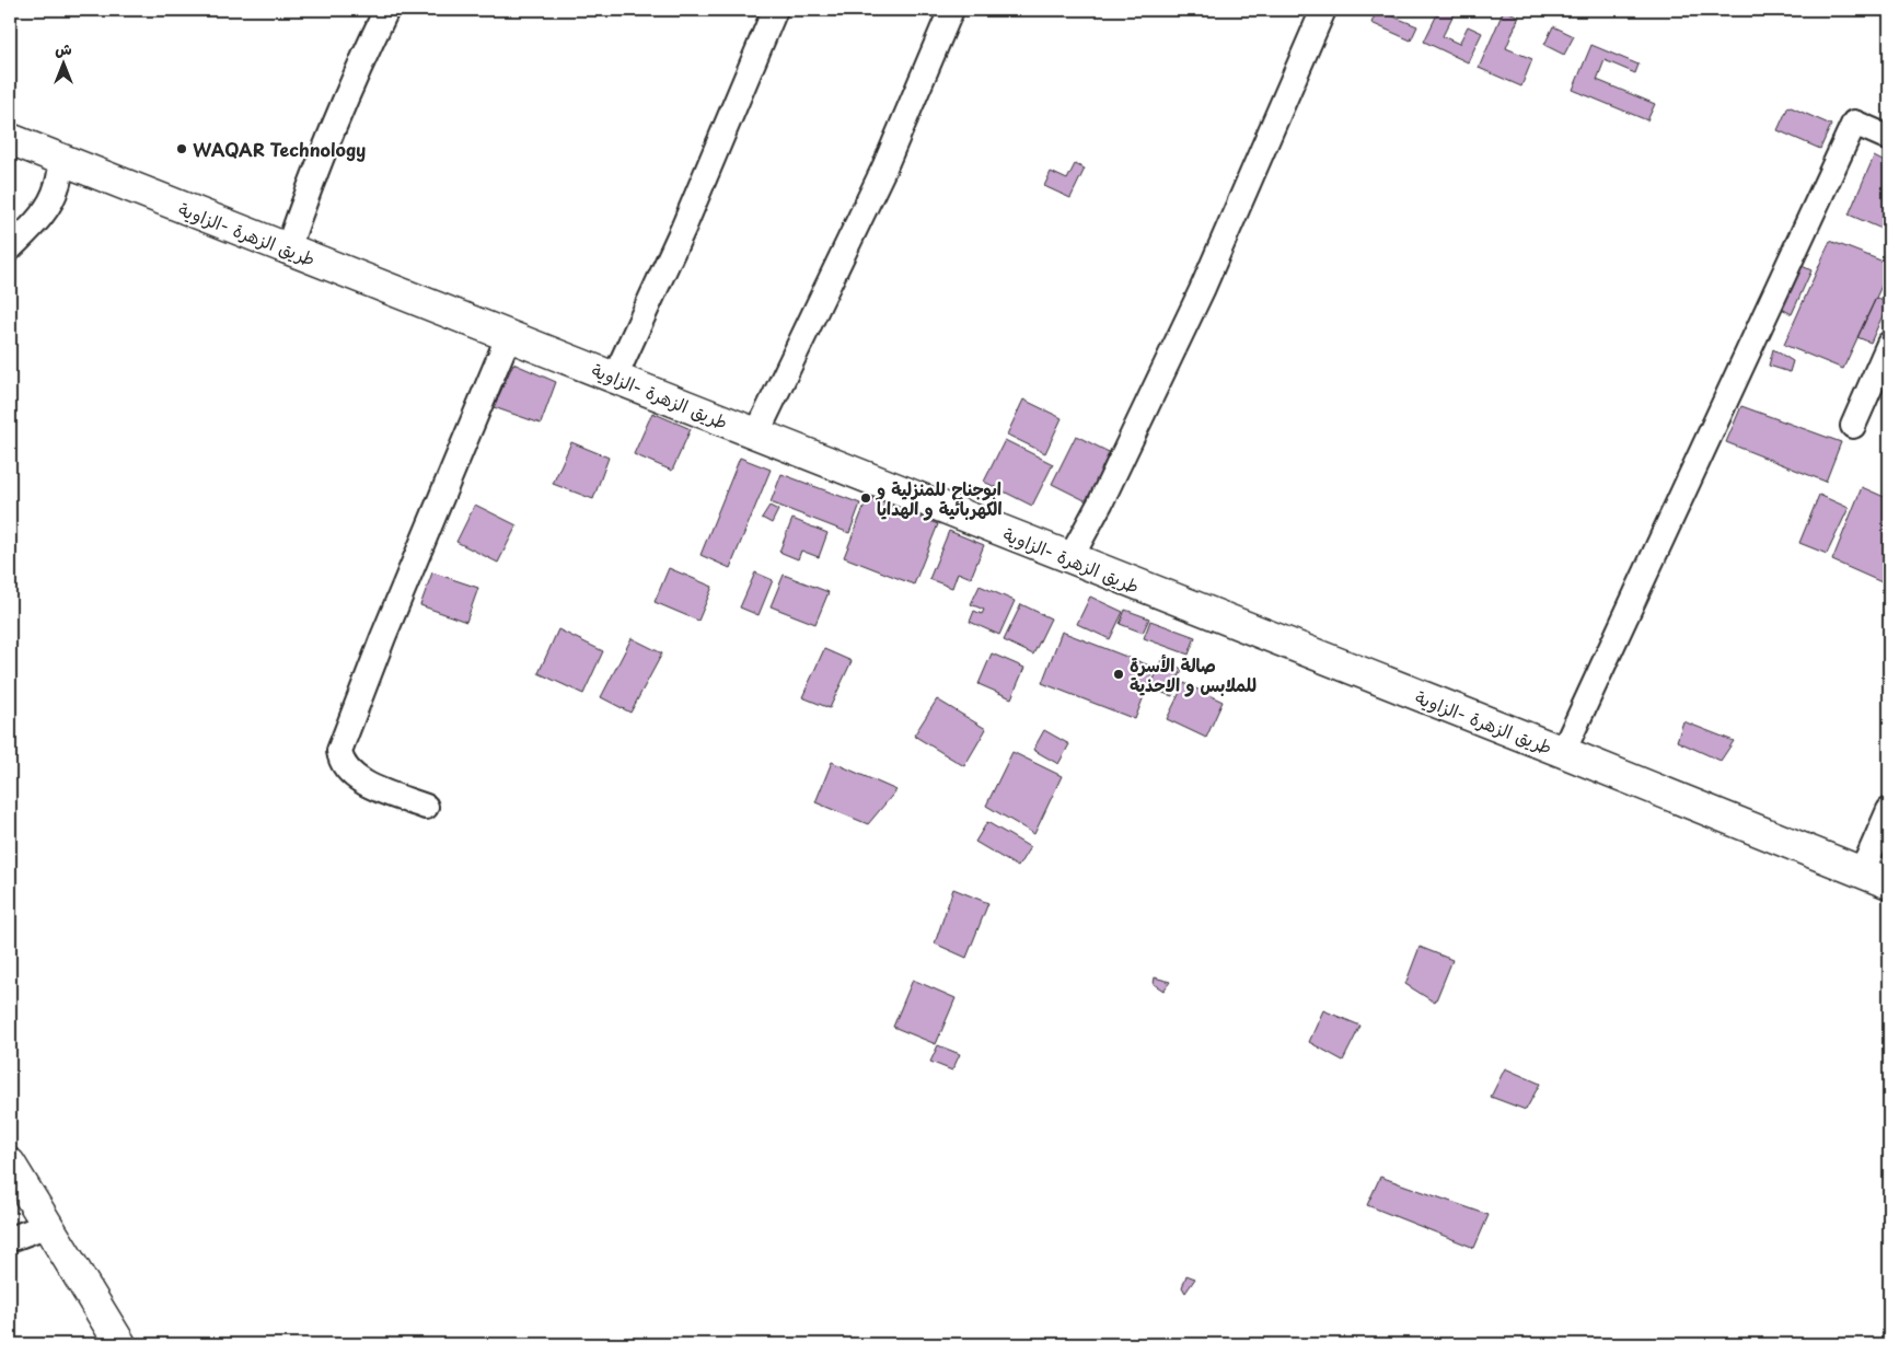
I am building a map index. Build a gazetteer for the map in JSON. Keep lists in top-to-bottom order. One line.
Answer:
{"streets":{"main road":["طريق الزهرة -الزاوية"]},"places":["WAQAR Technology","ابوجناح للمنزلية و الكهربائية و الهدايا","صالة الأسرة للملابس و الاحذية"],"north":"top"}
